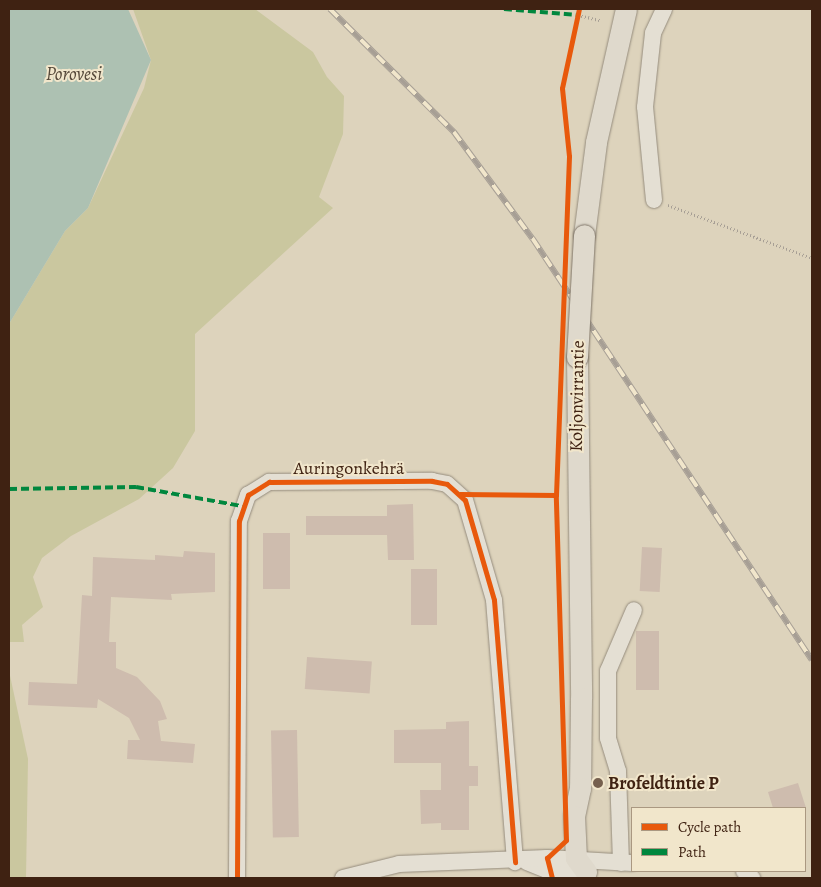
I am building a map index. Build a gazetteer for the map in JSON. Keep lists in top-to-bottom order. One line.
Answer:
{"streets":{"main road":["Koljonvirrantie"],"street":["Auringonkehrä"]},"water":["Porovesi"],"places":["Brofeldtintie P"],"legend":["Cycle path","Path"]}
